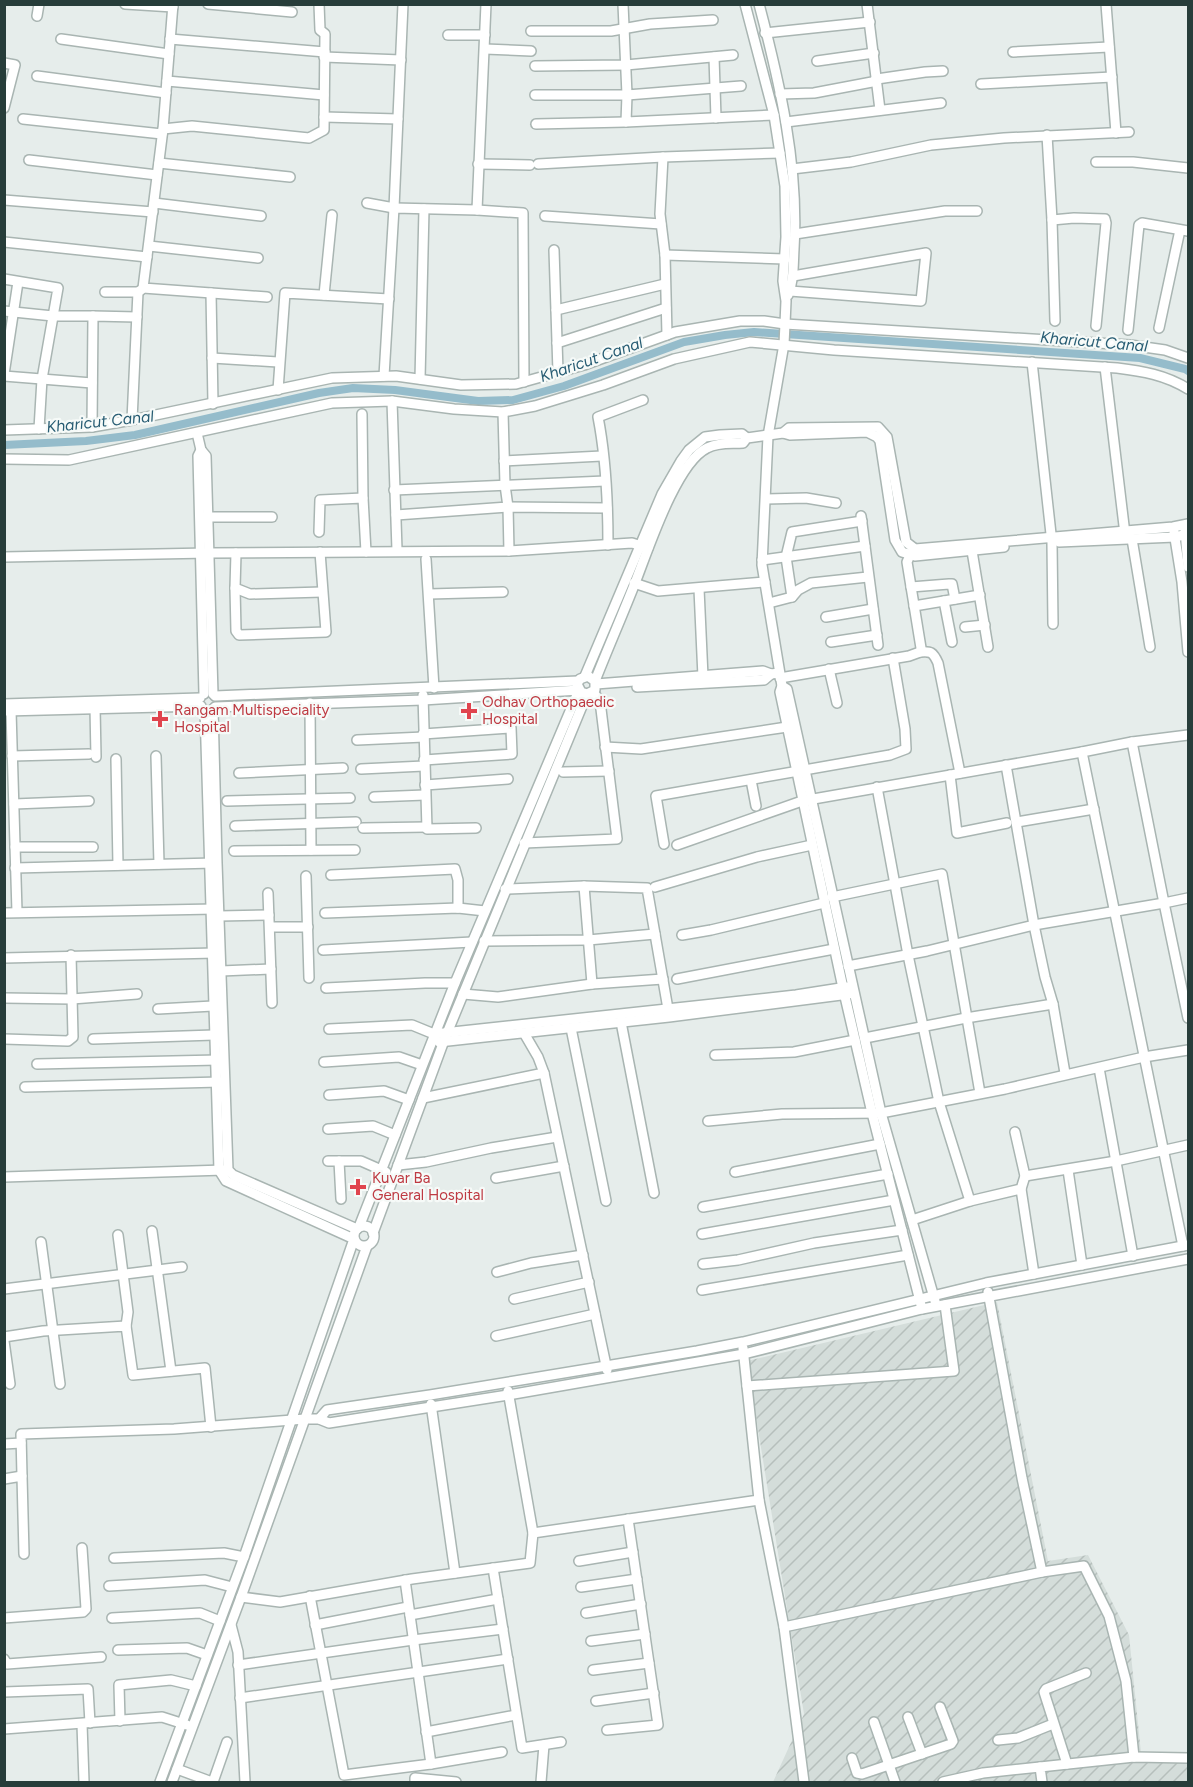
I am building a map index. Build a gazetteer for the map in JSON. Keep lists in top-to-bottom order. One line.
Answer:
{"water":["Kharicut Canal"],"places":{"health":["Odhav Orthopaedic Hospital","Rangam Multispeciality Hospital","Kuvar Ba General Hospital"]}}
